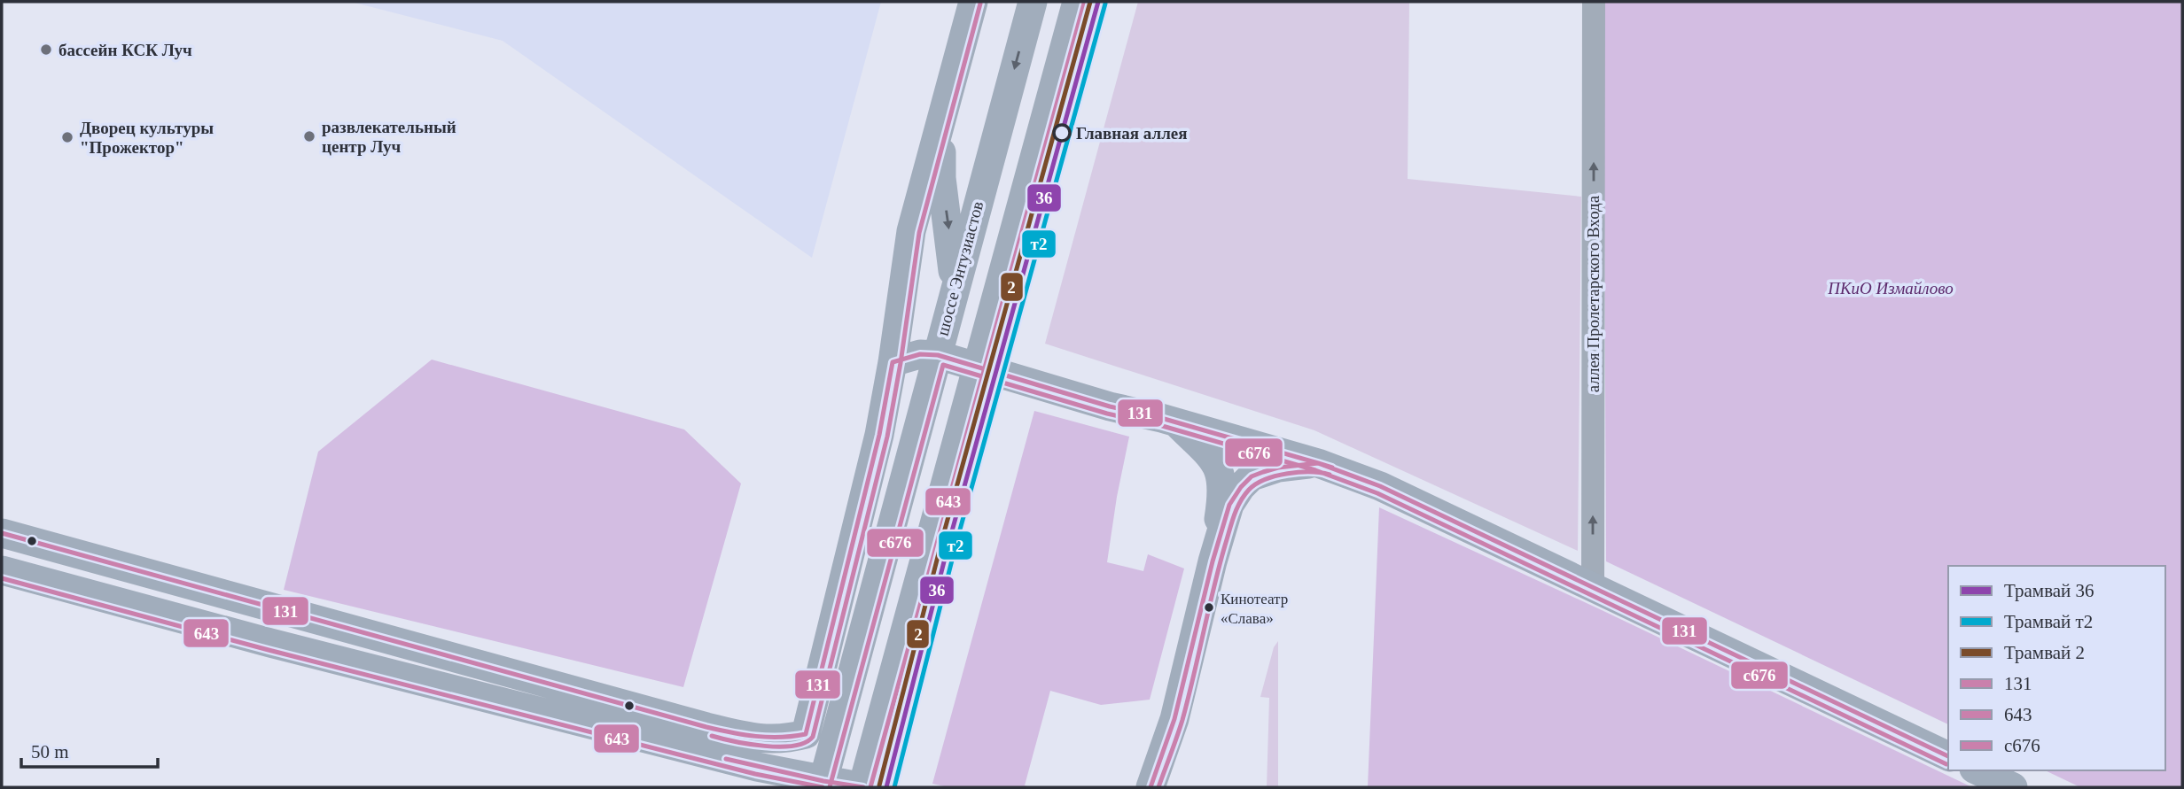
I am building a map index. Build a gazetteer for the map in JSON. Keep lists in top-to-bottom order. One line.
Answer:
{"streets":{"main road":["шоссе Энтузиастов"],"street":["аллея Пролетарского Входа"]},"one_way":["аллея Пролетарского Входа"],"parks":["ПКиО Измайлово"],"places":["бассейн КСК Луч","Главная аллея","развлекательный центр Луч","Дворец культуры \"Прожектор\"","Кинотеатр «Слава»"],"lines":["tram line 36","tram line 2","tram line т2","transit line 643","transit line 131","transit line с676"],"legend":["Трамвай 36","Трамвай т2","Трамвай 2","131","643","с676"],"scale_bar":"50 m"}
